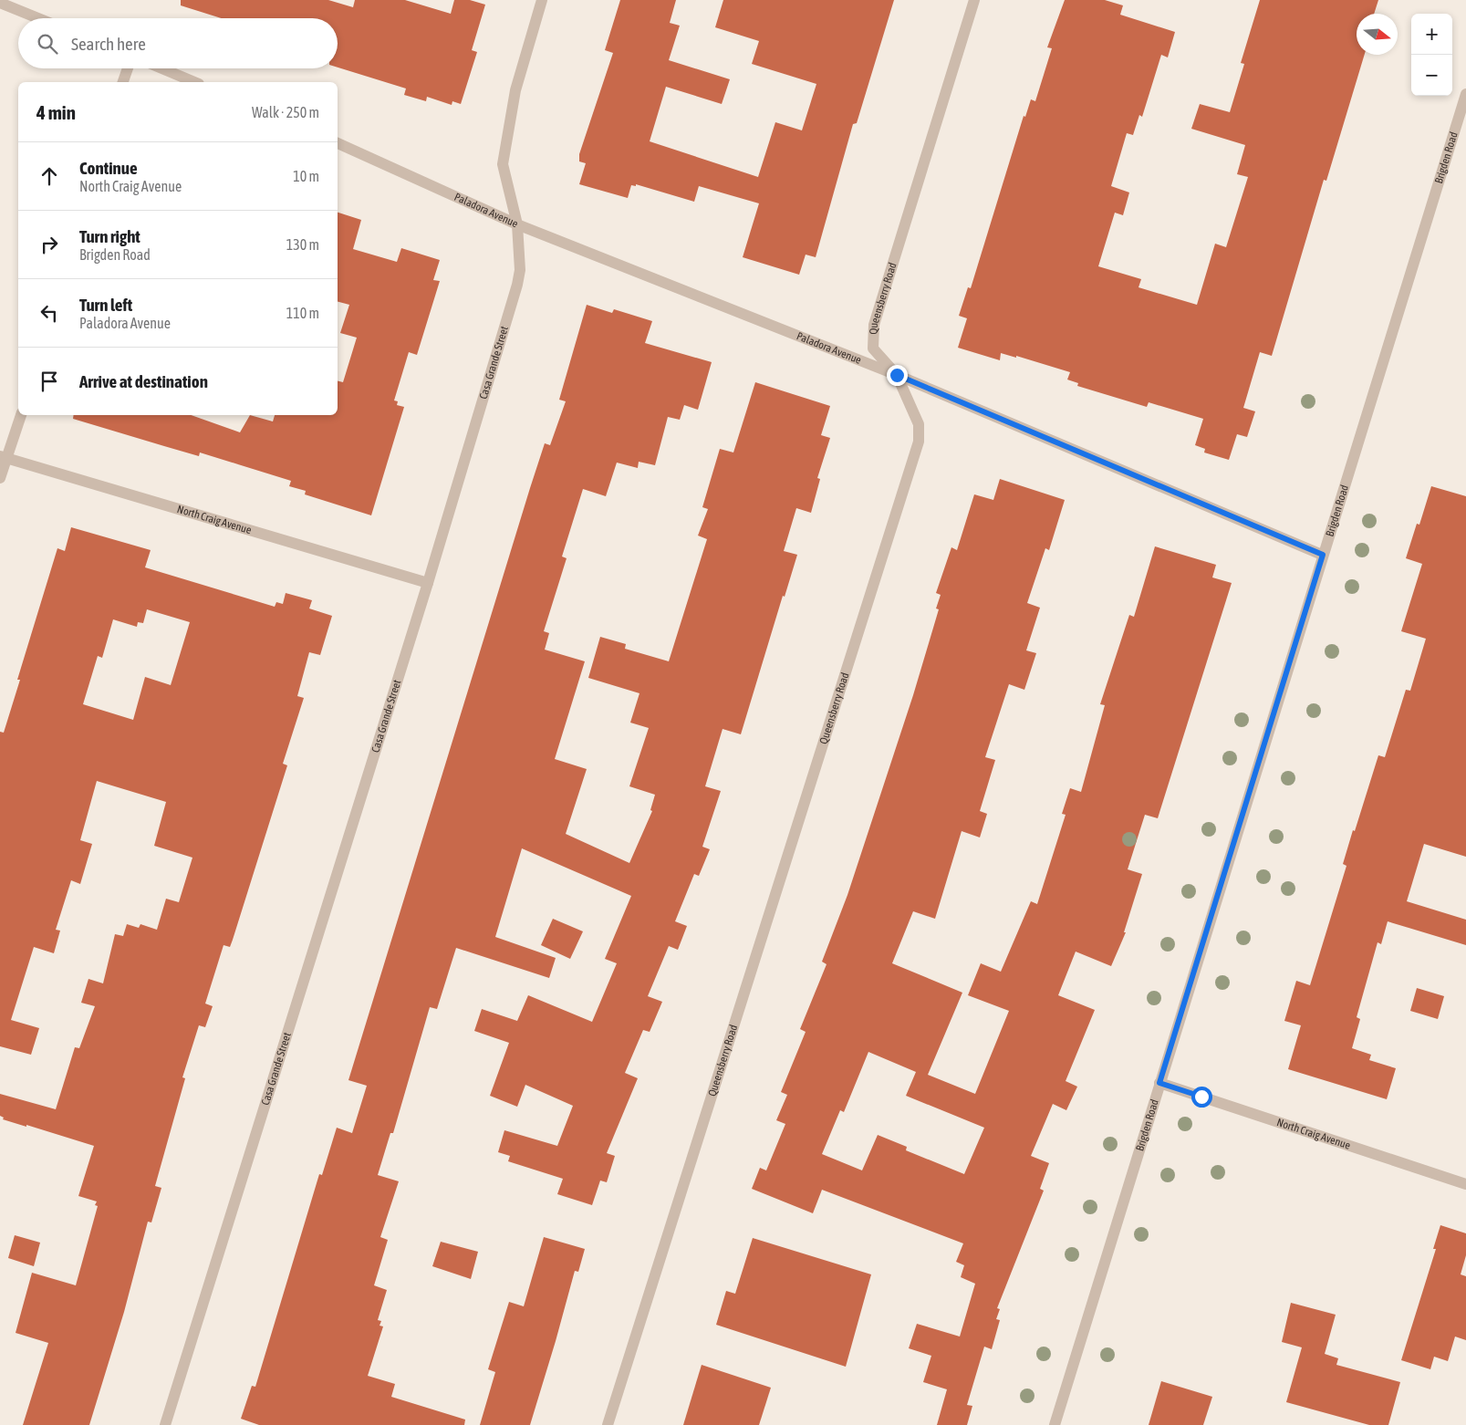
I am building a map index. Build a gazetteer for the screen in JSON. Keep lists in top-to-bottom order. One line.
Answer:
{"streets":{"street":["Brigden Road","Paladora Avenue","Queensberry Road","Casa Grande Street","North Craig Avenue"]},"crossings":[["Brigden Road","Paladora Avenue"],["Brigden Road","North Craig Avenue"],["Paladora Avenue","Queensberry Road"],["Paladora Avenue","Casa Grande Street"],["Casa Grande Street","North Craig Avenue"]],"north":"right","page":{"map_buttons":["+","−"],"search":"Search here","heading":["4 min","Walk · 250 m"],"list":[["Continue","North Craig Avenue","10 m"],["Turn right","Brigden Road","130 m"],["Turn left","Paladora Avenue","110 m"],"Arrive at destination"]}}
